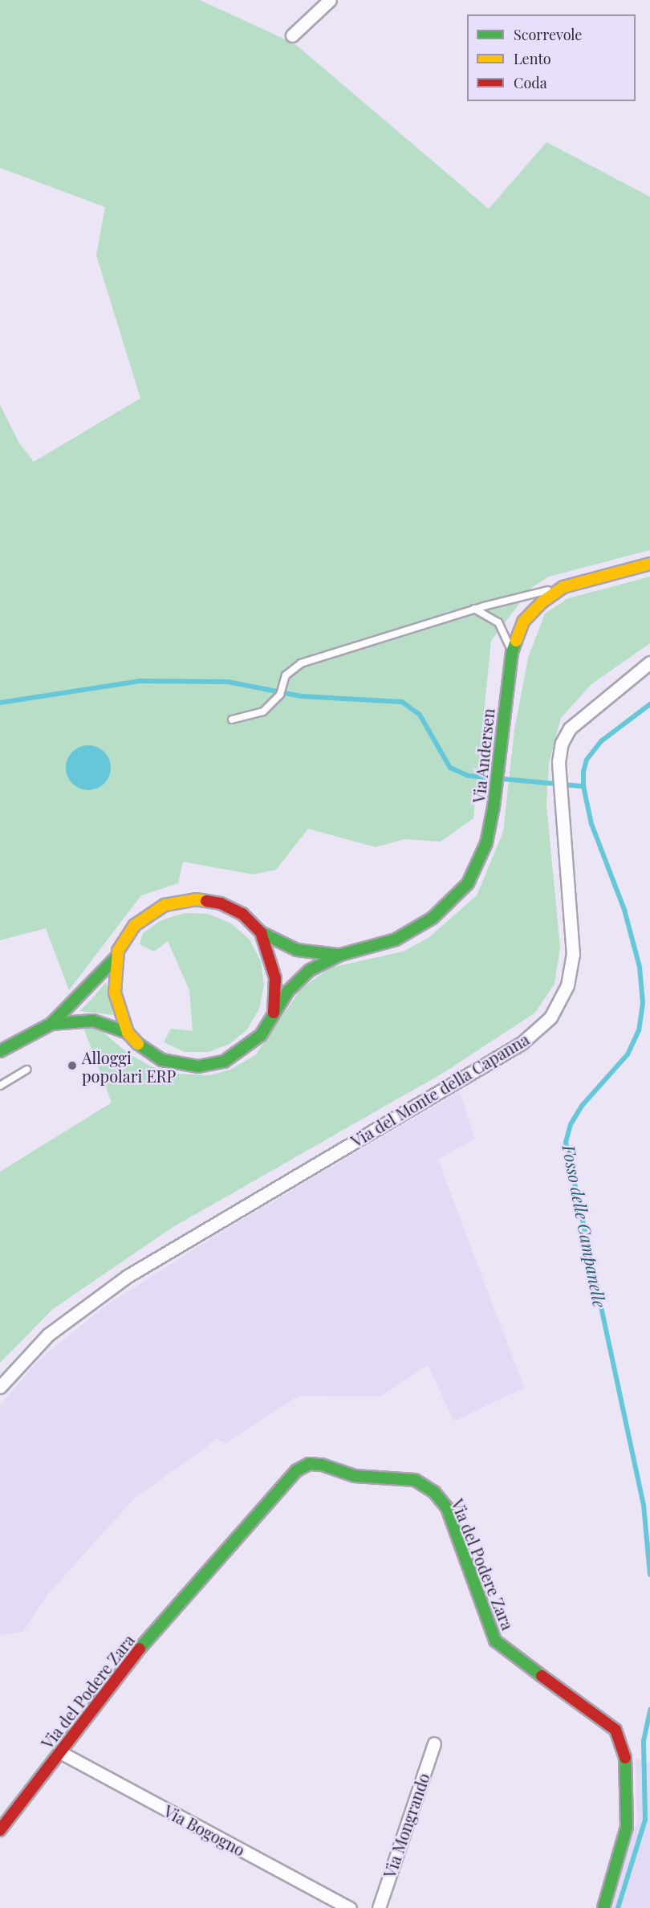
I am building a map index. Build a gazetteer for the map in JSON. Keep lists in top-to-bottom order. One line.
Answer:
{"streets":{"street":["Via Andersen","Via del Monte della Capanna","Via del Podere Zara","Via Mongrando","Via Bogogno"]},"crossings":[["Via del Podere Zara","Via Bogogno"]],"water":["Fosso delle Campanelle"],"places":["Alloggi popolari ERP"],"legend":["Scorrevole","Lento","Coda"]}
